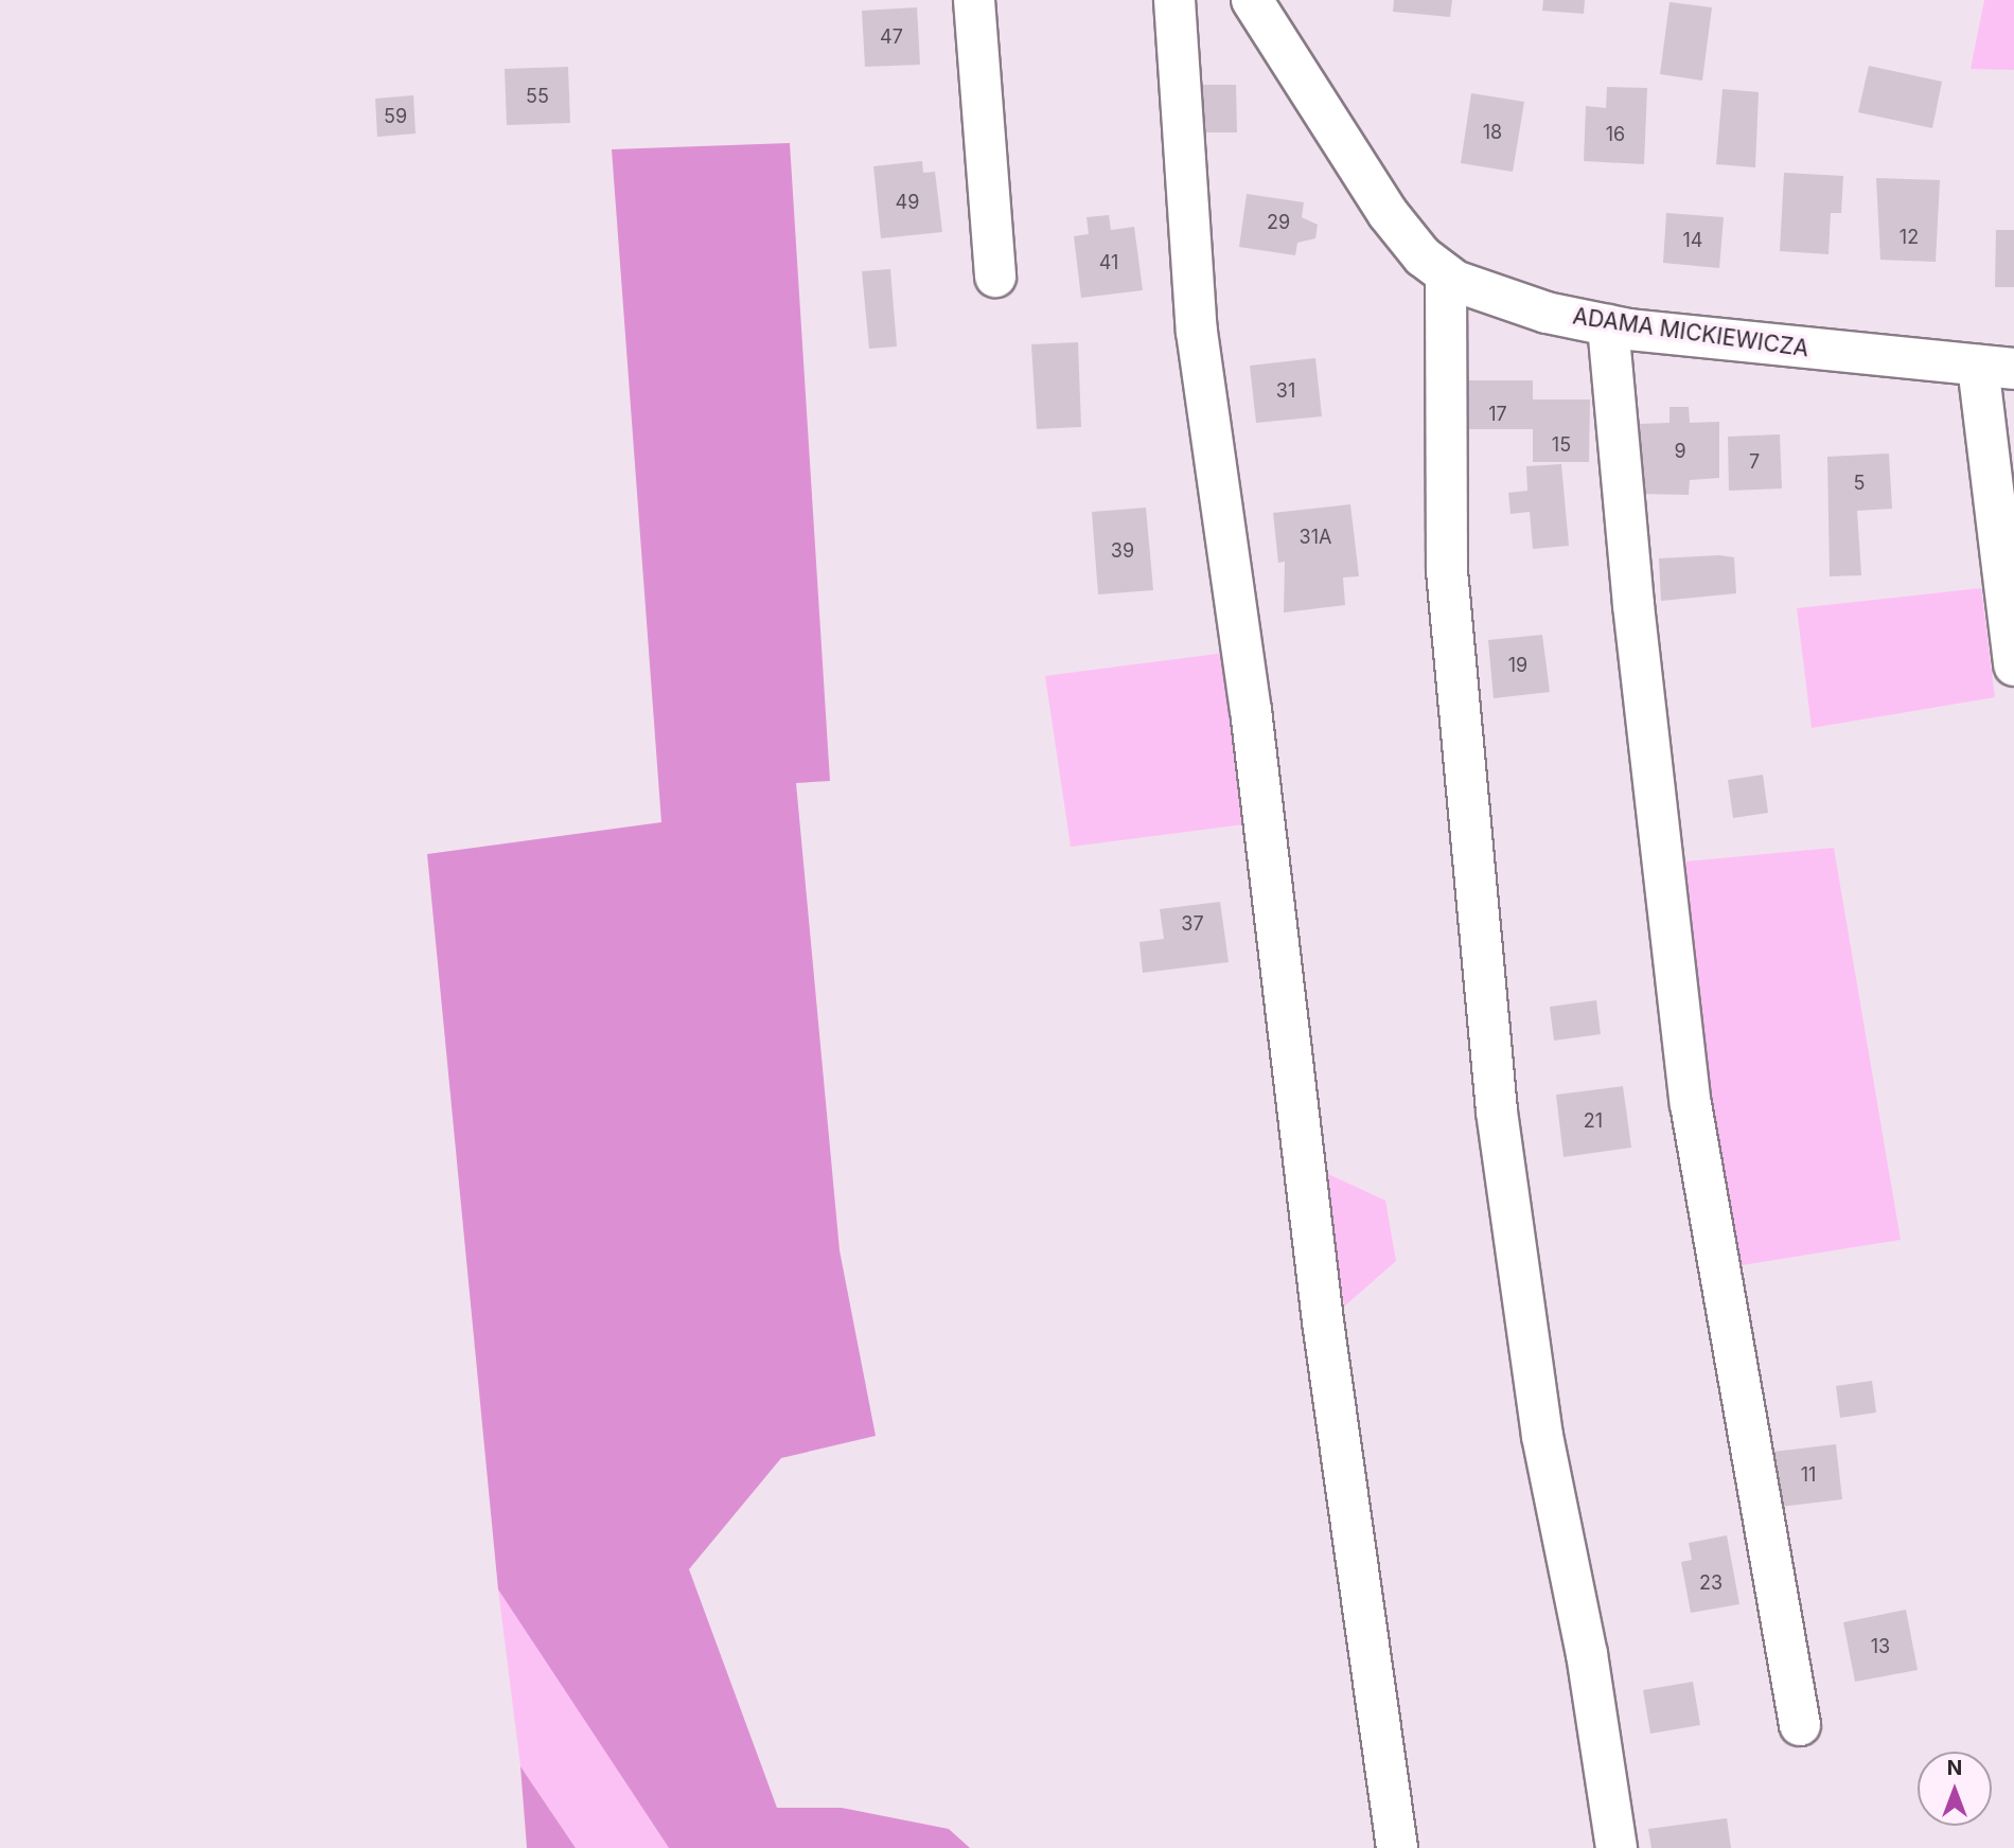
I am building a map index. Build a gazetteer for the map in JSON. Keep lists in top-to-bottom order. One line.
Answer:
{"streets":{"street":["ADAMA MICKIEWICZA"]},"house_numbers":["47","55","59","18","16","49","29","12","14","41","31","17","15","9","7","5","31A","39","19","37","21","11","23","13"],"north":"top"}
